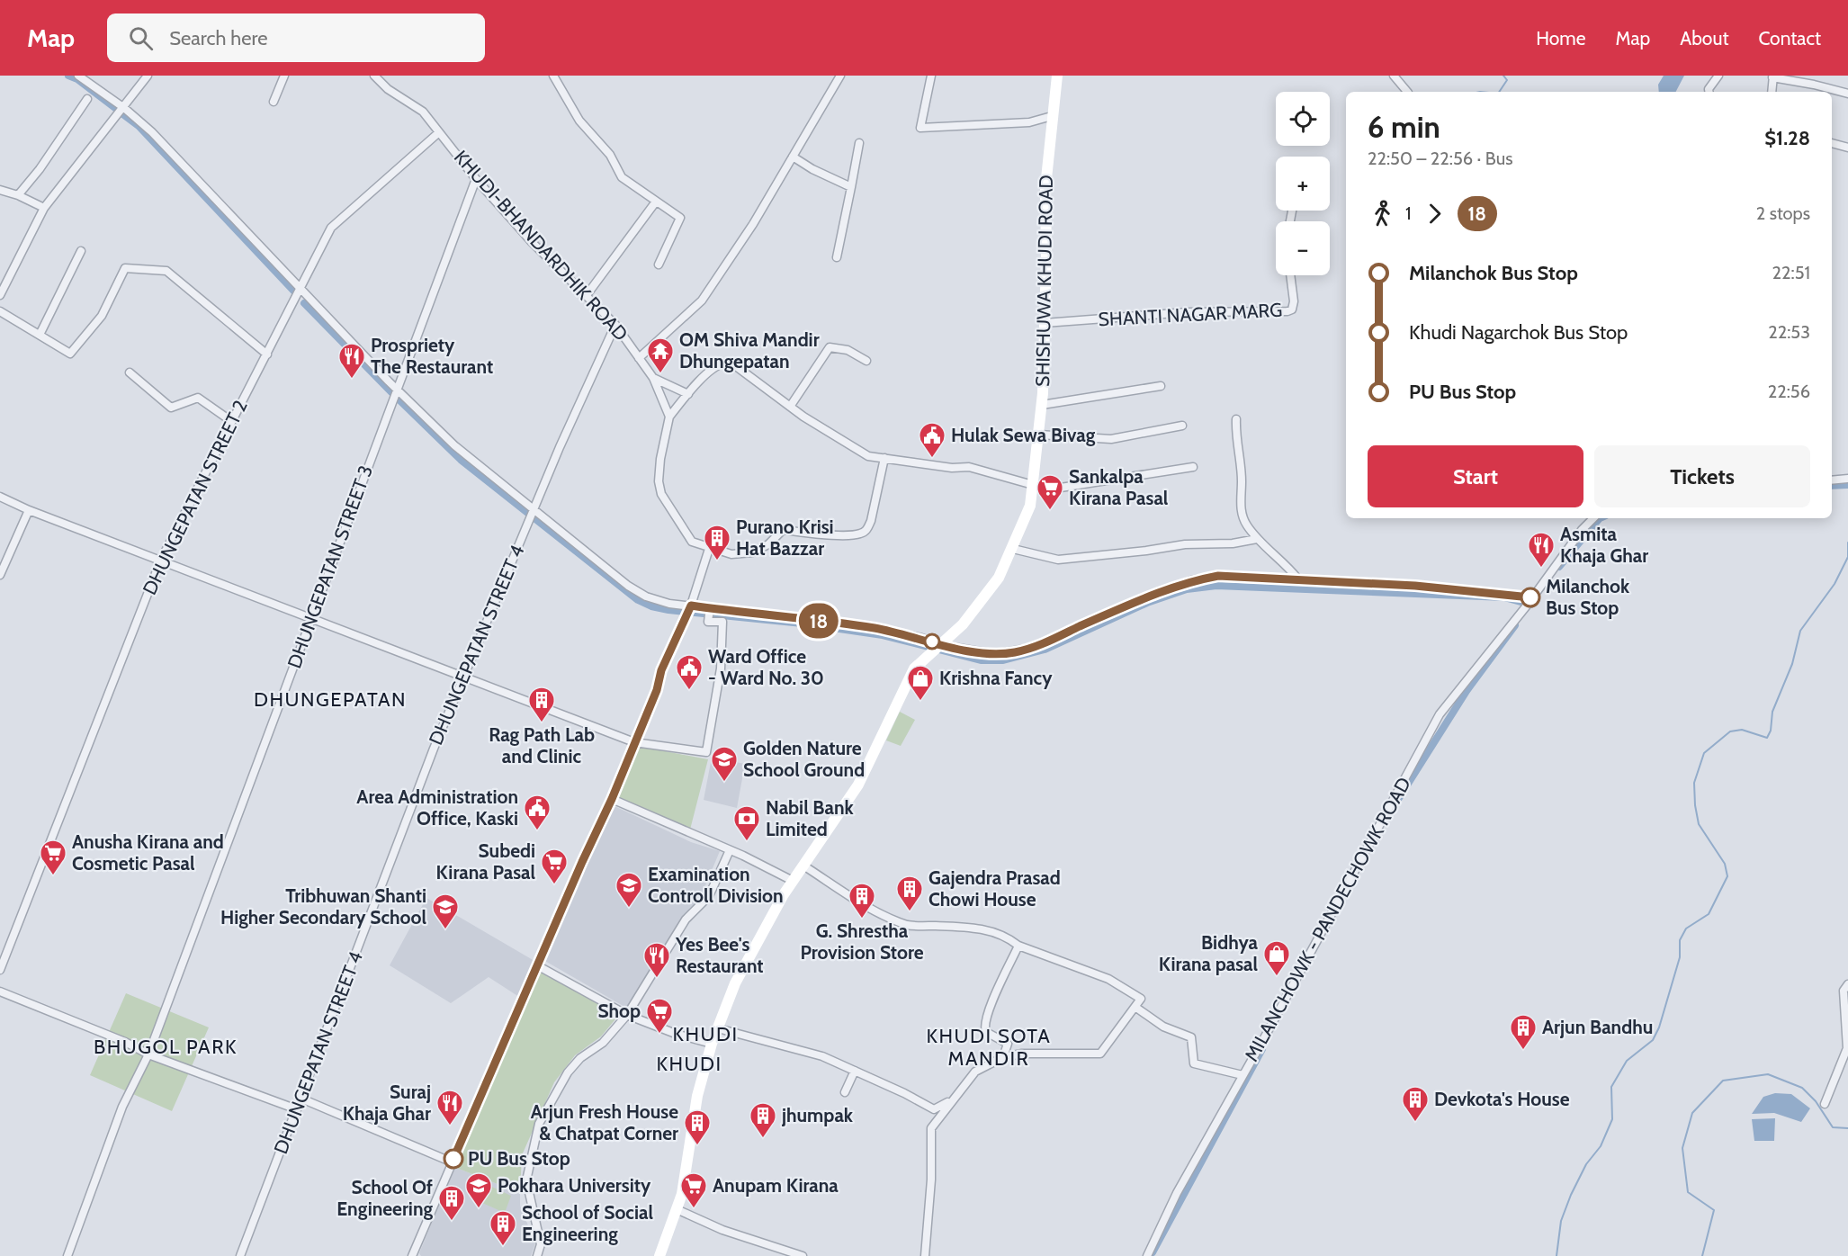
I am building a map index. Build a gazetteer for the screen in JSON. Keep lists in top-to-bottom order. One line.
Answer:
{"streets":{"main road":["SHISHUWA KHUDI ROAD"],"street":["KHUDI-BHANDARDHIK ROAD","SHANTI NAGAR MARG","DHUNGEPATAN STREET 2","DHUNGEPATAN STREET 3","DHUNGEPATAN STREET 4","MILANCHOWK - PANDECHOWK ROAD"]},"crossings":[["KHUDI-BHANDARDHIK ROAD","DHUNGEPATAN STREET 2"],["KHUDI-BHANDARDHIK ROAD","DHUNGEPATAN STREET 3"],["KHUDI-BHANDARDHIK ROAD","DHUNGEPATAN STREET 4"],["SHISHUWA KHUDI ROAD","SHANTI NAGAR MARG"]],"districts":["DHUNGEPATAN","KHUDI","KHUDI SOTA MANDIR","BHUGOL PARK","KHUDI"],"places":{"temple":["OM Shiva Mandir Dhungepatan"],"restaurant":["Prospriety The Restaurant","Asmita Khaja Ghar","Yes Bee's Restaurant","Suraj Khaja Ghar"],"public building":["Hulak Sewa Bivag","Ward Office - Ward No. 30","Area Administration Office, Kaski"],"supermarket":["Sankalpa Kirana Pasal","Anusha Kirana and Cosmetic Pasal","Subedi Kirana Pasal","Shop","Anupam Kirana"],"building":["Purano Krisi Hat Bazzar","Rag Path Lab and Clinic","Gajendra Prasad Chowi House","G. Shrestha Provision Store","Arjun Bandhu","Devkota's House","jhumpak","Arjun Fresh House & Chatpat Corner","School Of Engineering","School of Social Engineering"],"other":["Milanchok Bus Stop","PU Bus Stop"],"shop":["Krishna Fancy","Bidhya Kirana pasal"],"school or university":["Golden Nature School Ground","Examination Controll Division","Tribhuwan Shanti Higher Secondary School","Pokhara University"],"bank":["Nabil Bank Limited"]},"lines":["bus line 18"],"page":{"header":"Map","search":"Search here","nav":["Home","Map","About","Contact"],"on_map":"18","map_buttons":["+","−"],"heading":["6 min","22:50 – 22:56 · Bus","$1.28"],"legs":["1","18","2 stops"],"list":[{"name":"Milanchok Bus Stop","value":"22:51"},{"name":"Khudi Nagarchok Bus Stop","value":"22:53"},{"name":"PU Bus Stop","value":"22:56"}],"buttons":["Start","Tickets"]}}
